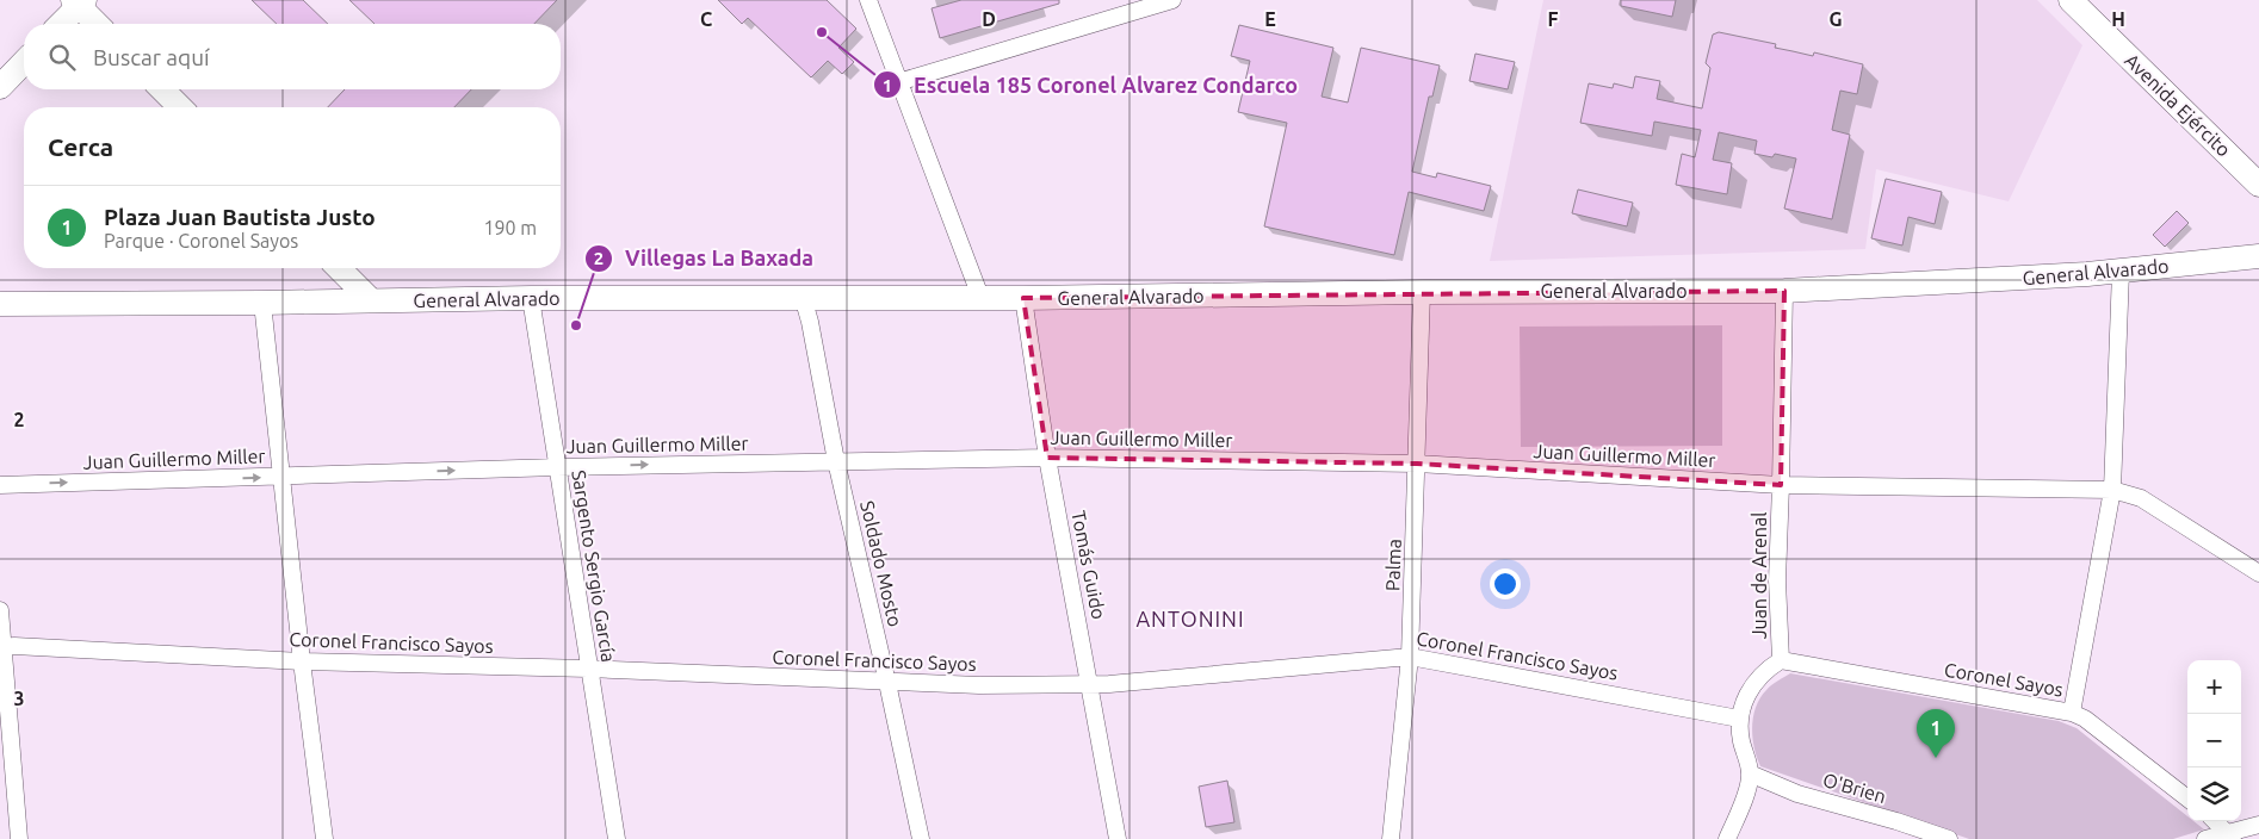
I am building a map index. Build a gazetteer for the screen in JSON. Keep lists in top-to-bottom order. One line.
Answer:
{"streets":{"street":["Avenida Ejército","General Alvarado","Juan Guillermo Miller","Soldado Mosto","Tomás Guido","Palma","Sargento Sergio García","Juan de Arenal","Coronel Francisco Sayos","Coronel Sayos","O'Brien"]},"crossings":[["General Alvarado","Soldado Mosto"],["General Alvarado","Tomás Guido"],["General Alvarado","Palma"],["General Alvarado","Sargento Sergio García"],["General Alvarado","Juan de Arenal"],["Juan Guillermo Miller","Soldado Mosto"],["Juan Guillermo Miller","Tomás Guido"],["Juan Guillermo Miller","Palma"],["Juan Guillermo Miller","Sargento Sergio García"],["Juan Guillermo Miller","Juan de Arenal"],["Soldado Mosto","Coronel Francisco Sayos"],["Tomás Guido","Coronel Francisco Sayos"],["Palma","Coronel Francisco Sayos"],["Sargento Sergio García","Coronel Francisco Sayos"],["Juan de Arenal","Coronel Francisco Sayos"],["Juan de Arenal","Coronel Sayos"],["Juan de Arenal","O'Brien"]],"one_way":["Juan Guillermo Miller"],"districts":["ANTONINI"],"places":["Escuela 185 Coronel Alvarez Condarco","Villegas La Baxada"],"page":{"search":"Buscar aquí","heading":"Cerca","list":[{"mark":"1","name":"Plaza Juan Bautista Justo","note":"Parque · Coronel Sayos","value":"190 m"}],"map_buttons":["+","−"],"pins":"1"},"grid":{"columns":["C","D","E","F","G","H"],"rows":["2","3"]}}
